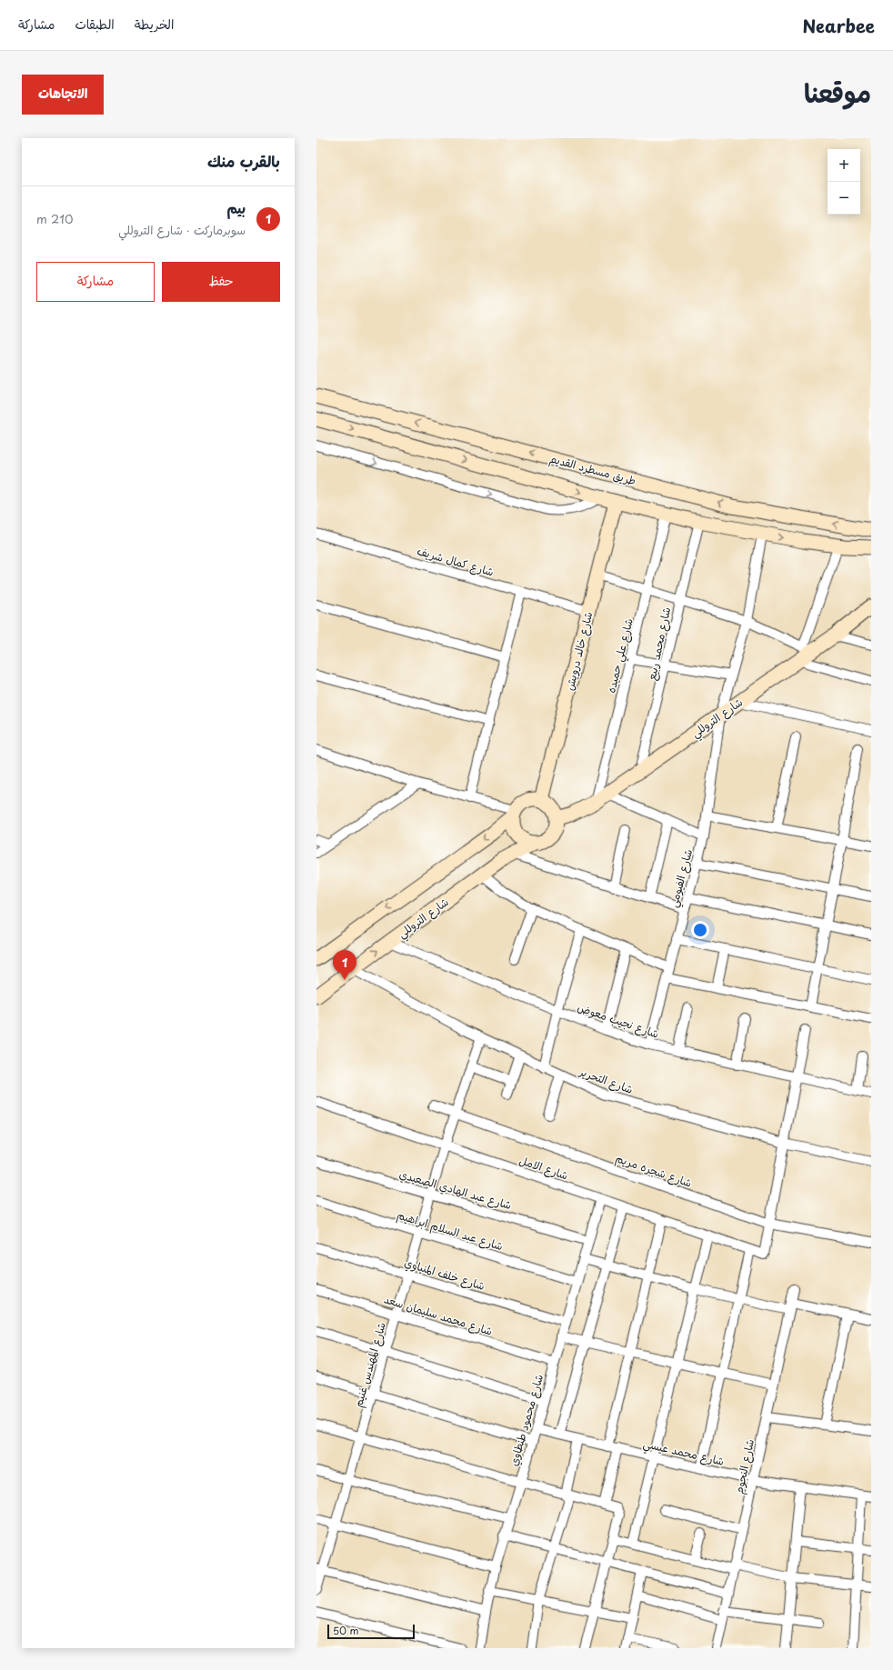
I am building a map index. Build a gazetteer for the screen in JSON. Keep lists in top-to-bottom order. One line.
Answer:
{"streets":{"street":["طريق مسطرد القديم","شارع كمال شريف","شارع محمد ربيع","شارع خالد درويش","شارع علي حميده","شارع التروللي","شارع الفيومي","شارع نجيب معوض","شارع التحرير","شارع الامل","شارع شجره مريم","شارع عبد الهادي الصعيدي","شارع عبد السلام ابراهيم","شارع خلف المنياوي","شارع محمد سليمان سعد","شارع المهندس غنيم","شارع محمود طنطاوي","شارع محمد عيسي","شارع النجوم"]},"crossings":[["شارع كمال شريف","شارع خالد درويش"],["شارع محمد ربيع","شارع التروللي"],["شارع خالد درويش","شارع التروللي"],["شارع علي حميده","شارع التروللي"],["شارع التروللي","شارع الفيومي"],["شارع التروللي","شارع نجيب معوض"],["شارع التروللي","شارع التحرير"],["شارع الفيومي","شارع نجيب معوض"],["شارع التحرير","شارع المهندس غنيم"],["شارع الامل","شارع شجره مريم"],["شارع الامل","شارع المهندس غنيم"],["شارع الامل","شارع محمود طنطاوي"],["شارع شجره مريم","شارع المهندس غنيم"],["شارع عبد الهادي الصعيدي","شارع المهندس غنيم"],["شارع عبد الهادي الصعيدي","شارع محمود طنطاوي"],["شارع عبد السلام ابراهيم","شارع المهندس غنيم"],["شارع عبد السلام ابراهيم","شارع محمود طنطاوي"],["شارع خلف المنياوي","شارع المهندس غنيم"],["شارع خلف المنياوي","شارع محمود طنطاوي"],["شارع محمد سليمان سعد","شارع المهندس غنيم"],["شارع محمد سليمان سعد","شارع محمود طنطاوي"],["شارع محمود طنطاوي","شارع محمد عيسي"],["شارع محمد عيسي","شارع النجوم"]],"scale_bar":"50 m","page":{"header":"Nearbee","nav":["الخريطة","الطبقات","مشاركة"],"title":"موقعنا","buttons":["الاتجاهات",["حفظ","مشاركة"]],"heading":"بالقرب منك","map_buttons":["+","−"],"list":[{"mark":"1","name":"بيم","note":"سوبرماركت · شارع التروللي","value":"210 m"}],"pins":"1","scale":"50 m"}}
